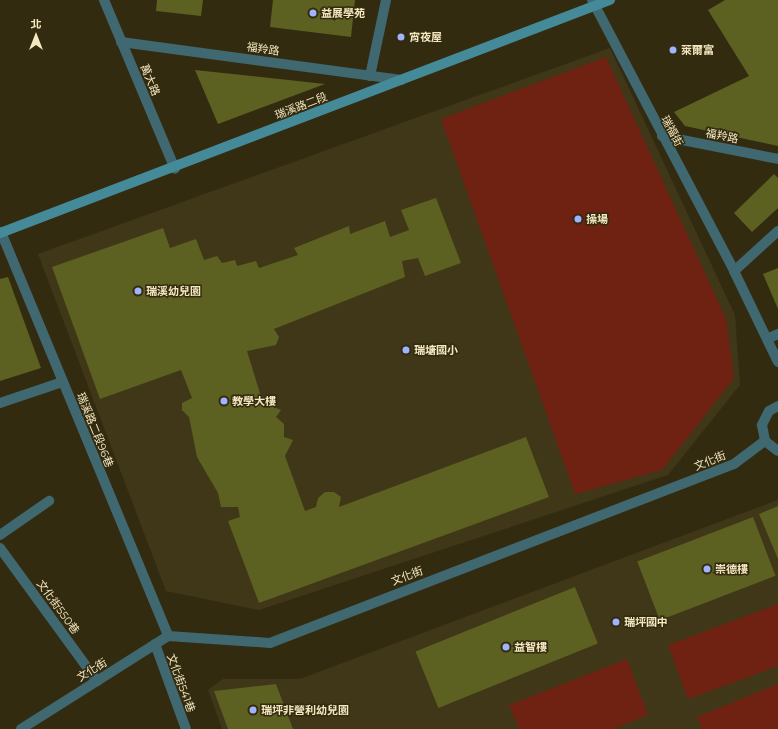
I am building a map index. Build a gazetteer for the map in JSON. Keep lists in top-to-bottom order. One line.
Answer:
{"streets":{"street":["福羚路","萬大路","瑞溪路二段","瑞福街","瑞溪路二段96巷","文化街","文化街550巷","文化街541巷"]},"crossings":[["福羚路","萬大路"],["福羚路","瑞溪路二段"],["福羚路","瑞福街"],["萬大路","瑞溪路二段"],["瑞溪路二段","瑞福街"],["瑞溪路二段","瑞溪路二段96巷"],["瑞溪路二段96巷","文化街"],["文化街","文化街550巷"],["文化街","文化街541巷"]],"places":["益展學苑","宵夜屋","萊爾富","操場","瑞溪幼兒園","瑞塘國小","教學大樓","崇德樓","瑞坪國中","益智樓","瑞坪非營利幼兒園"],"north":"top"}
